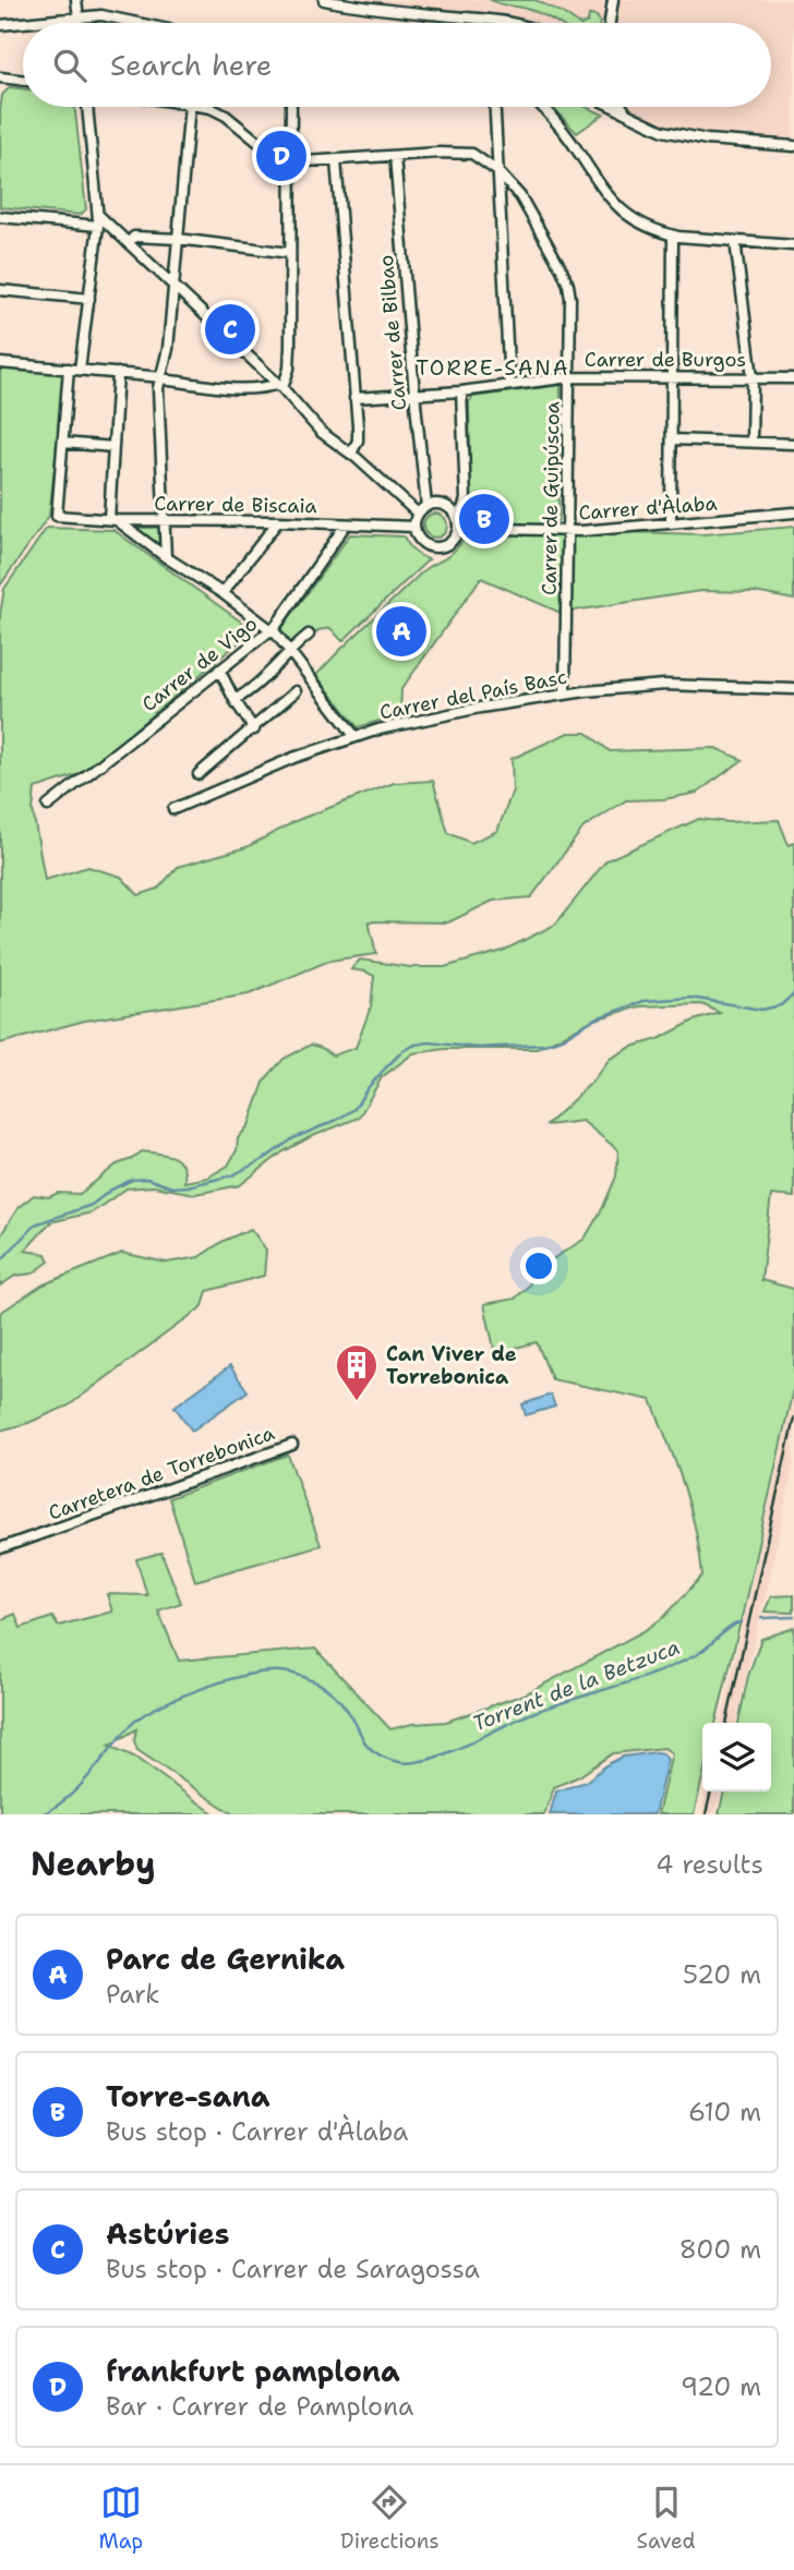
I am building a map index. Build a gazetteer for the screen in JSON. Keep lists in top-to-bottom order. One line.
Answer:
{"streets":{"street":["Carrer de Bilbao","Carrer de Burgos","Carrer de Guipúscoa","Carrer de Biscaia","Carrer d'Àlaba","Carrer de Vigo","Carrer del País Basc","Carretera de Torrebonica"]},"crossings":[["Carrer de Bilbao","Carrer de Burgos"],["Carrer de Bilbao","Carrer de Guipúscoa"],["Carrer de Bilbao","Carrer de Biscaia"],["Carrer de Bilbao","Carrer d'Àlaba"],["Carrer de Burgos","Carrer de Guipúscoa"],["Carrer de Guipúscoa","Carrer d'Àlaba"],["Carrer de Guipúscoa","Carrer del País Basc"],["Carrer de Biscaia","Carrer d'Àlaba"],["Carrer de Biscaia","Carrer de Vigo"]],"districts":["TORRE-SANA"],"water":["Torrent de la Betzuca"],"places":{"building":["Can Viver de Torrebonica"]},"page":{"search":"Search here","pins":["D","C","B","A"],"heading":["Nearby","4 results"],"list":[{"mark":"A","name":"Parc de Gernika","note":"Park","value":"520 m"},{"mark":"B","name":"Torre-sana","note":"Bus stop · Carrer d'Àlaba","value":"610 m"},{"mark":"C","name":"Astúries","note":"Bus stop · Carrer de Saragossa","value":"800 m"},{"mark":"D","name":"frankfurt pamplona","note":"Bar · Carrer de Pamplona","value":"920 m"}],"nav":["Map","Directions","Saved"]}}
